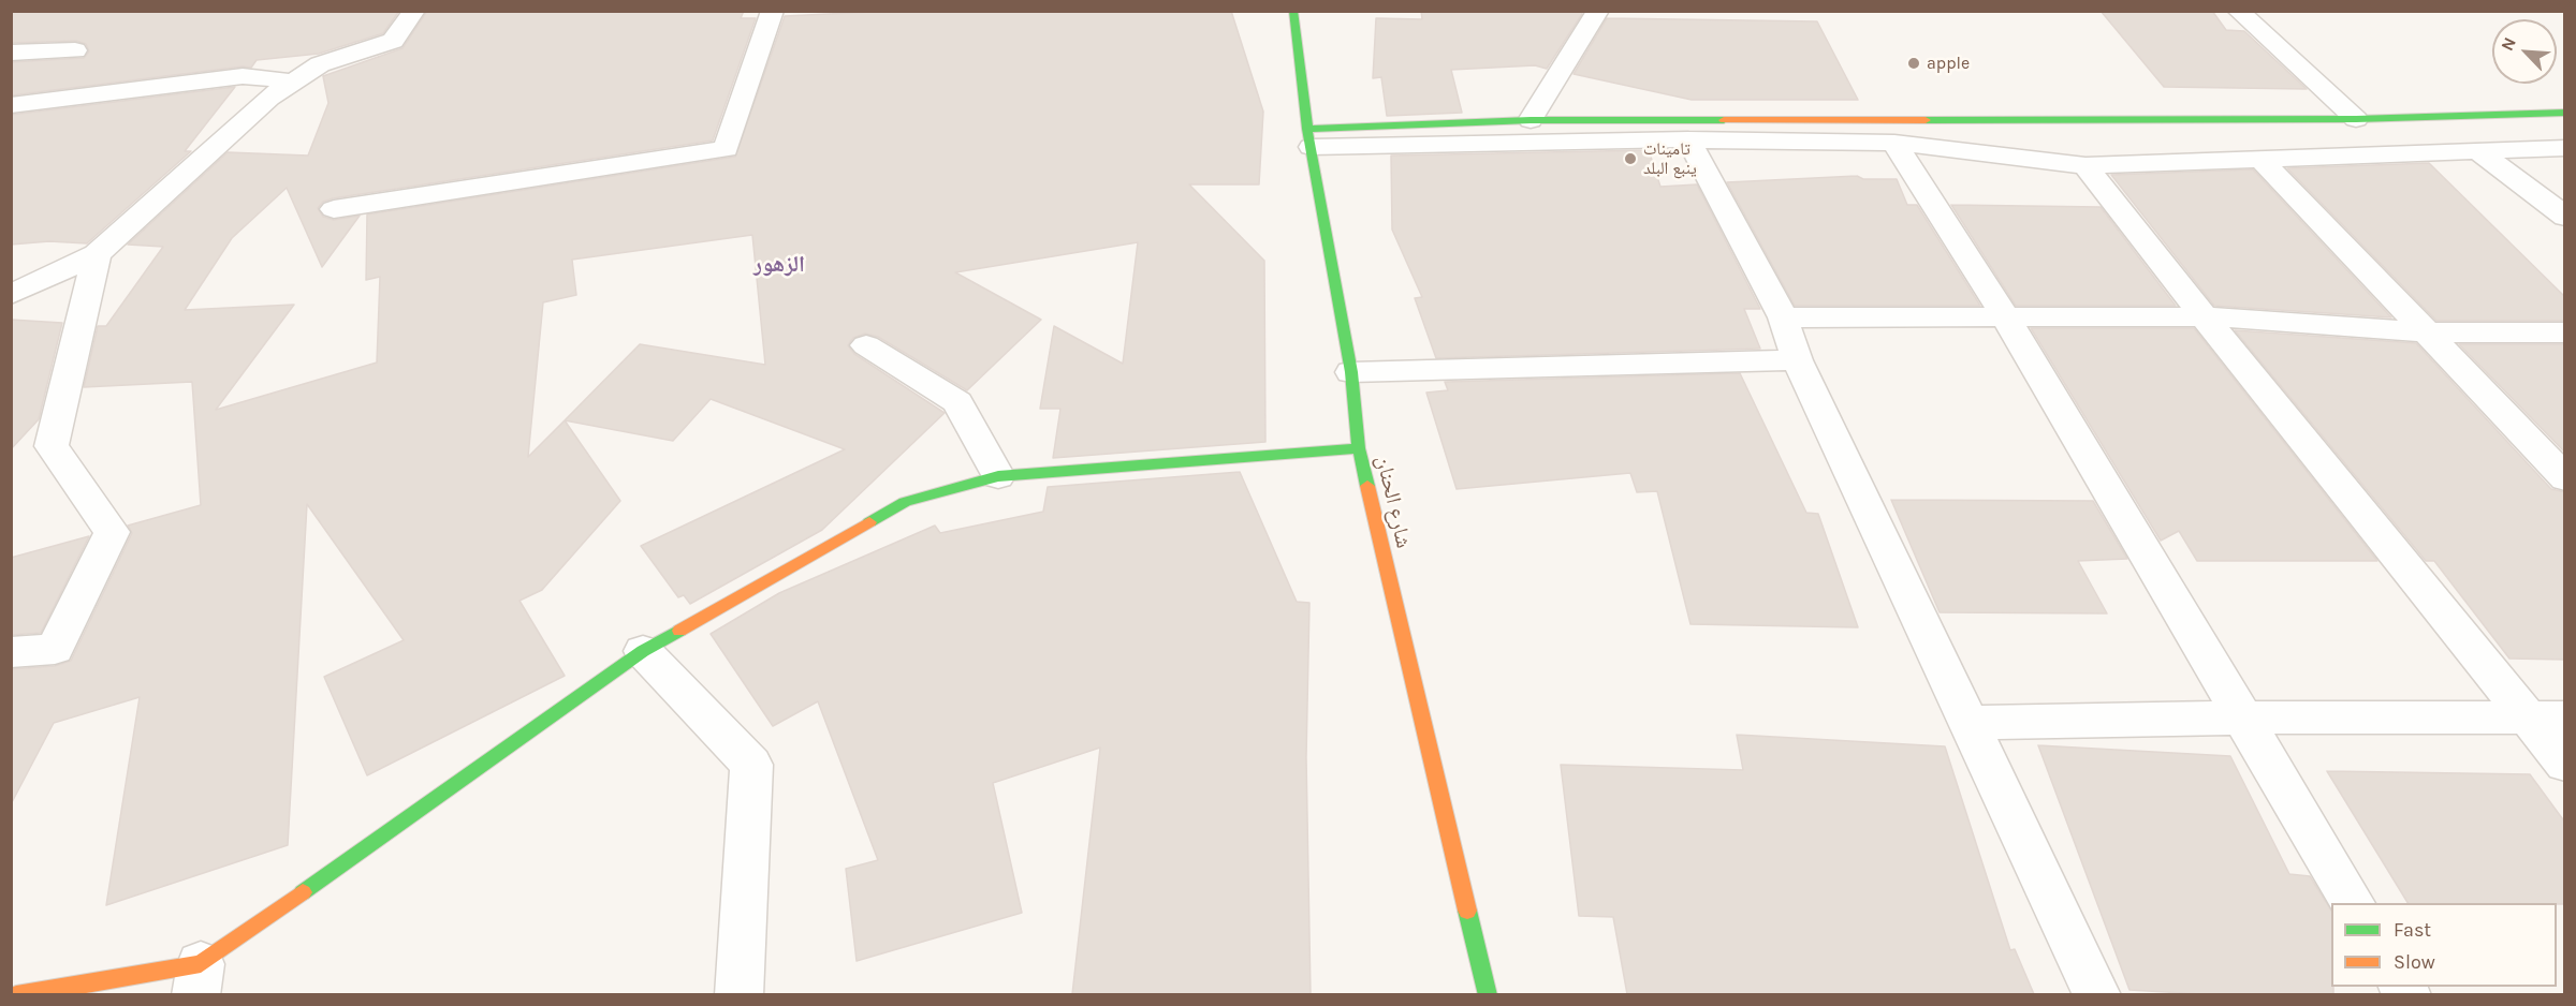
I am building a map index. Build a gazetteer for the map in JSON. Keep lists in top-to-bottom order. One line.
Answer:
{"streets":{"street":["شارع الحنان"]},"districts":["الزهور"],"places":["apple","تامينات ينبع البلد"],"legend":["Fast","Slow"],"north":"top left"}
